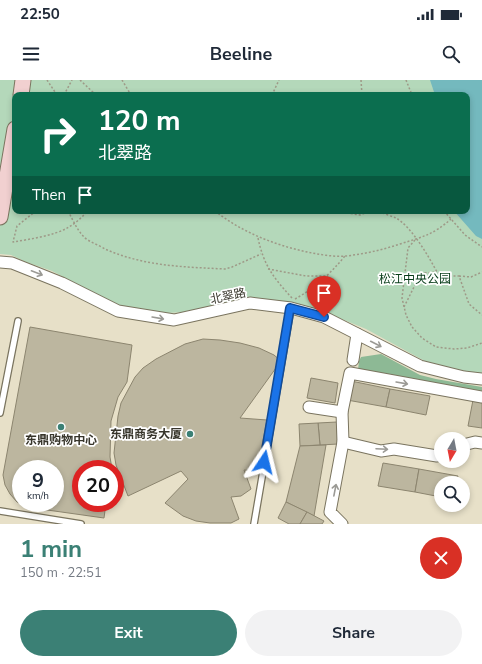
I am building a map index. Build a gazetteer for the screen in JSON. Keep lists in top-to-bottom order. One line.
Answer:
{"streets":{"street":["北翠路"]},"one_way":["北翠路"],"parks":["松江中央公园"],"places":["东鼎购物中心","东鼎商务大厦"],"north":"bottom","page":{"status":"22:50","header":"Beeline","turn":["120 m","北翠路"],"then":"Then","speed":"9 km/h","limit":"20","heading":["1 min","150 m · 22:51"],"buttons":["Exit","Share"]}}
